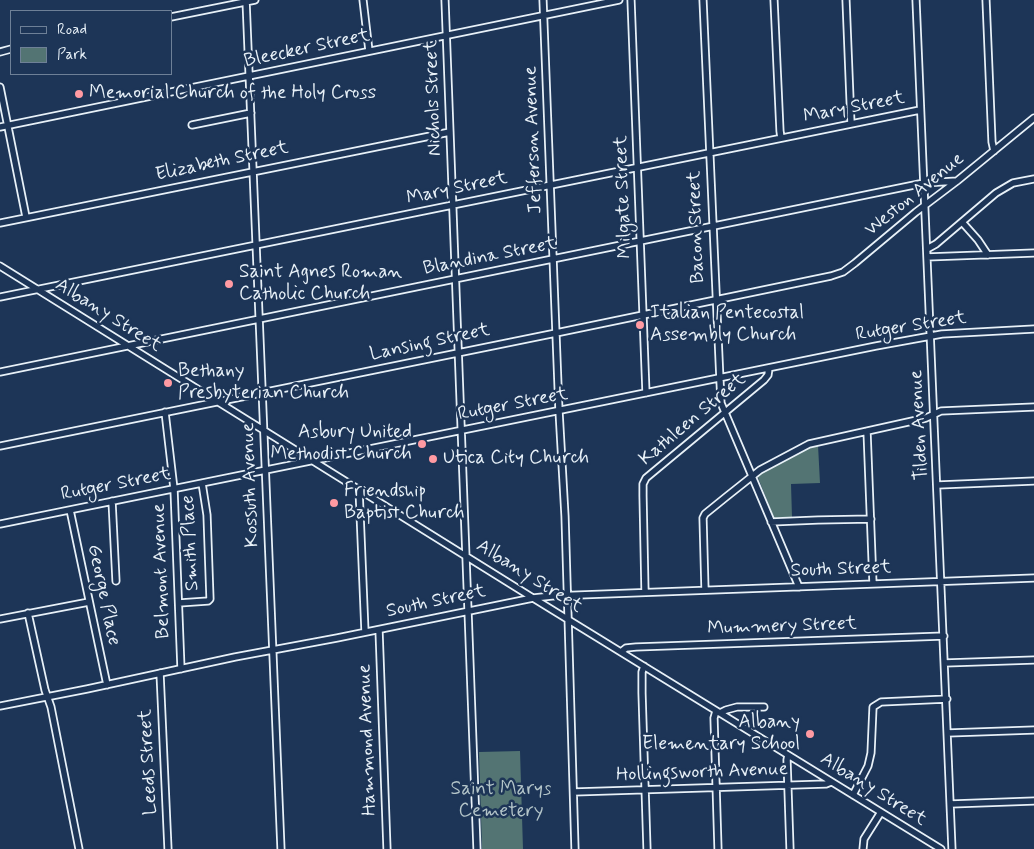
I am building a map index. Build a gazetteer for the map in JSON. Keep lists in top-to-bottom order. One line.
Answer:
{"streets":{"street":["Bleecker Street","Nichols Street","Mary Street","Jefferson Avenue","Elizabeth Street","Weston Avenue","Milgate Street","Bacon Street","Blandina Street","Albany Street","Rutger Street","Lansing Street","Kathleen Street","Tilden Avenue","Kossuth Avenue","Smith Place","South Street","Belmont Avenue","George Place","Mummery Street","Hammond Avenue","Leeds Street","Hollingsworth Avenue"]},"crossings":[["Bleecker Street","Nichols Street"],["Bleecker Street","Jefferson Avenue"],["Bleecker Street","Kossuth Avenue"],["Nichols Street","Mary Street"],["Nichols Street","Elizabeth Street"],["Nichols Street","Blandina Street"],["Nichols Street","Albany Street"],["Nichols Street","Rutger Street"],["Nichols Street","Lansing Street"],["Nichols Street","South Street"],["Mary Street","Jefferson Avenue"],["Mary Street","Milgate Street"],["Mary Street","Bacon Street"],["Mary Street","Albany Street"],["Mary Street","Tilden Avenue"],["Mary Street","Kossuth Avenue"],["Jefferson Avenue","Blandina Street"],["Jefferson Avenue","Albany Street"],["Jefferson Avenue","Rutger Street"],["Jefferson Avenue","Lansing Street"],["Jefferson Avenue","South Street"],["Jefferson Avenue","Hollingsworth Avenue"],["Elizabeth Street","Kossuth Avenue"],["Weston Avenue","Blandina Street"],["Weston Avenue","Lansing Street"],["Weston Avenue","Tilden Avenue"],["Milgate Street","Blandina Street"],["Milgate Street","Rutger Street"],["Milgate Street","Lansing Street"],["Bacon Street","Blandina Street"],["Bacon Street","Rutger Street"],["Bacon Street","Lansing Street"],["Bacon Street","Kathleen Street"],["Bacon Street","South Street"],["Blandina Street","Albany Street"],["Blandina Street","Tilden Avenue"],["Blandina Street","Kossuth Avenue"],["Albany Street","Rutger Street"],["Albany Street","Lansing Street"],["Albany Street","Kossuth Avenue"],["Albany Street","South Street"],["Albany Street","Mummery Street"],["Albany Street","Hollingsworth Avenue"],["Rutger Street","Kathleen Street"],["Rutger Street","Tilden Avenue"],["Rutger Street","Kossuth Avenue"],["Rutger Street","Smith Place"],["Rutger Street","Belmont Avenue"],["Rutger Street","George Place"],["Lansing Street","Kossuth Avenue"],["Lansing Street","Belmont Avenue"],["Kathleen Street","South Street"],["Tilden Avenue","South Street"],["Tilden Avenue","Mummery Street"],["Kossuth Avenue","South Street"],["Smith Place","Belmont Avenue"],["South Street","Belmont Avenue"],["South Street","George Place"],["South Street","Hammond Avenue"],["South Street","Leeds Street"]],"parks":["Saint Marys Cemetery"],"places":["Memorial Church of the Holy Cross","Saint Agnes Roman Catholic Church","Italian Pentecostal Assembly Church","Bethany Presbyterian Church","Asbury United Methodist Church","Utica City Church","Friendship Baptist Church","Albany Elementary School"],"legend":["Road","Park"]}
